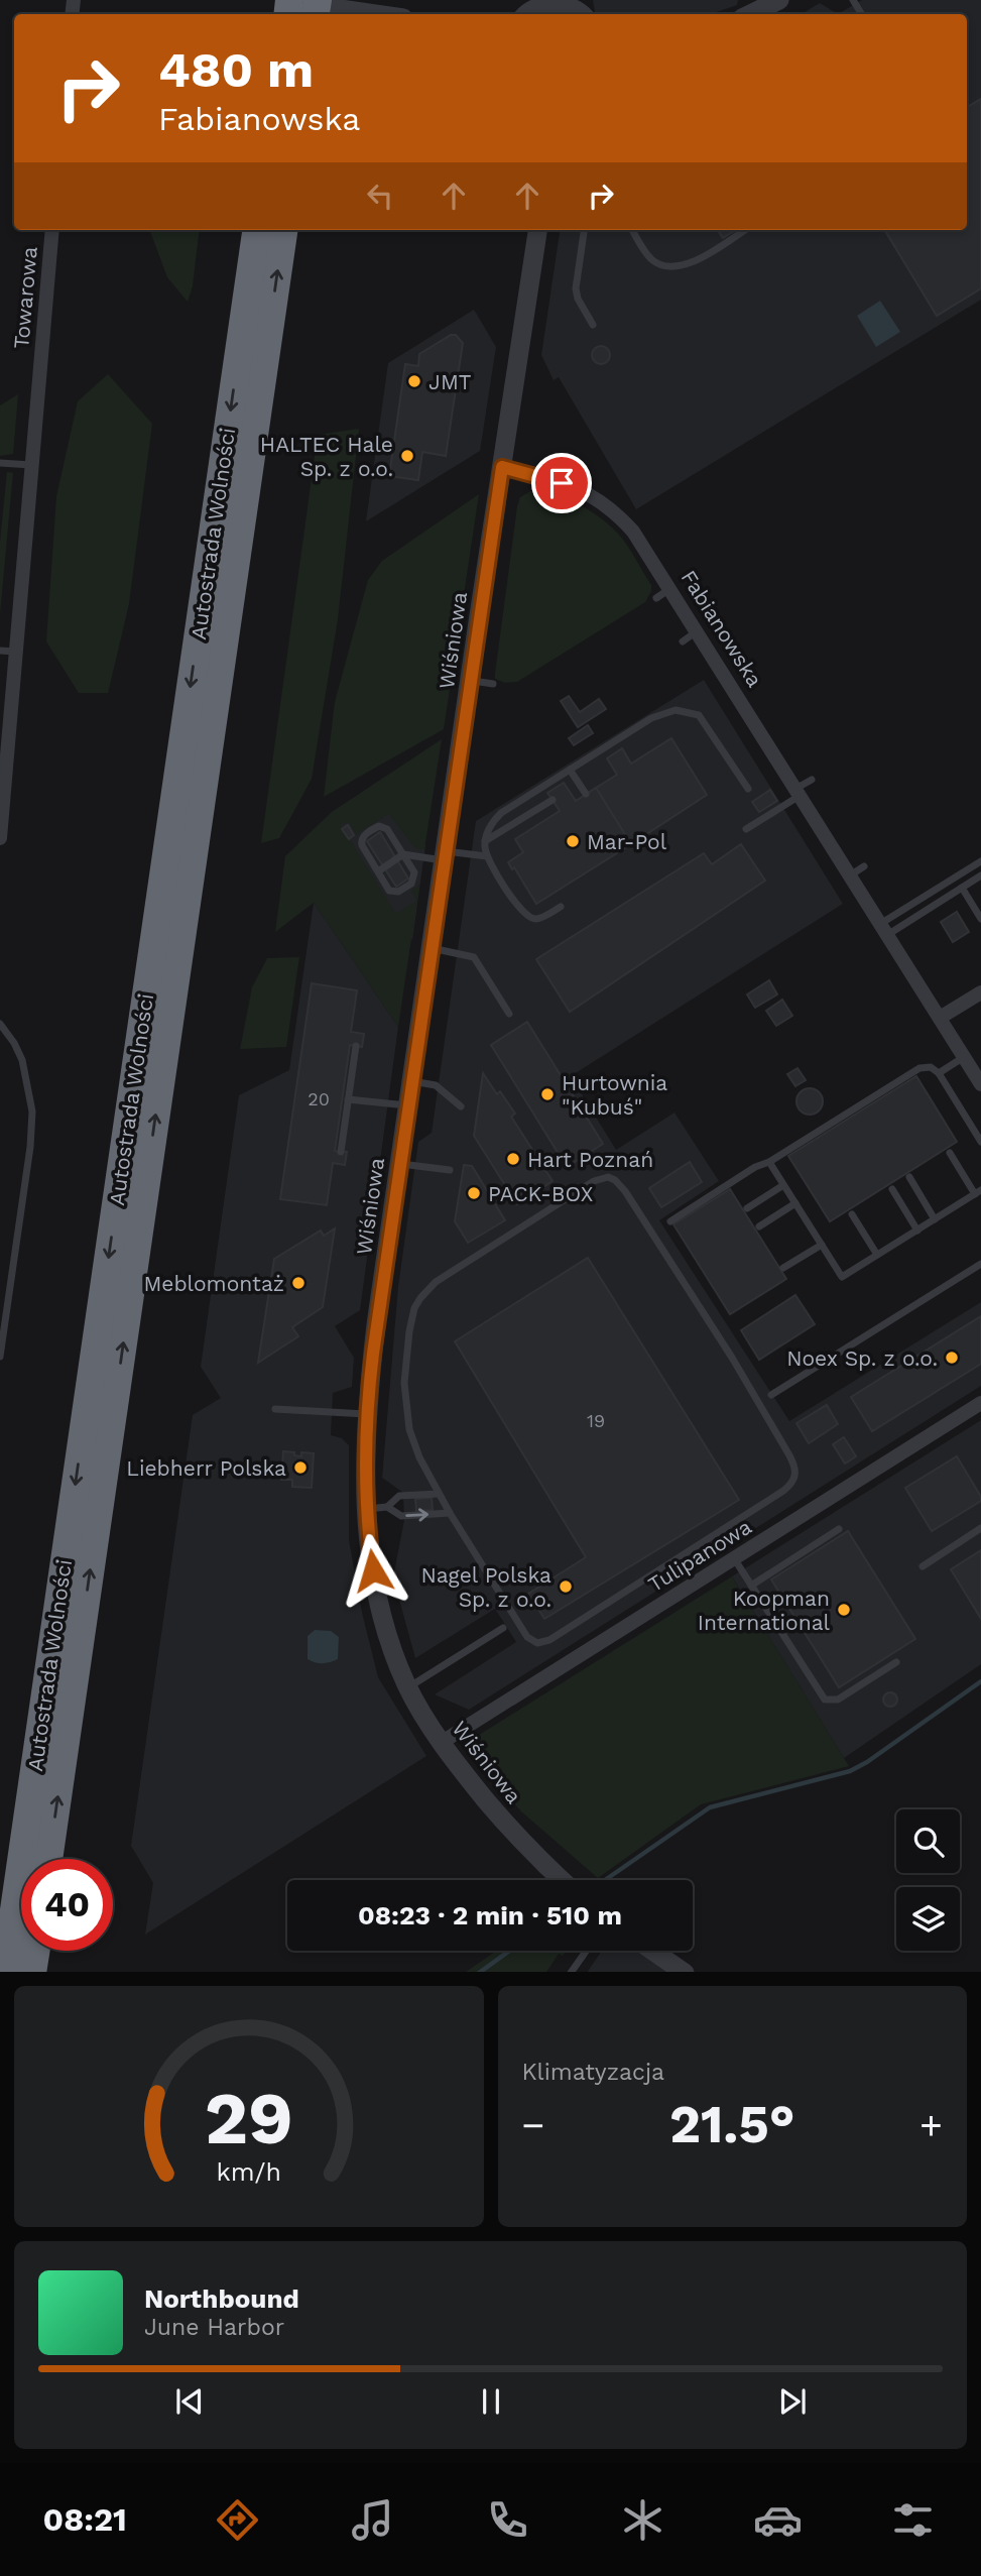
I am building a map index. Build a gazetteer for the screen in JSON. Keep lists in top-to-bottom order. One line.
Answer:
{"streets":{"highway":["Autostrada Wolności"],"street":["Towarowa","Fabianowska","Wiśniowa","Tulipanowa"]},"crossings":[["Fabianowska","Wiśniowa"],["Wiśniowa","Tulipanowa"]],"places":["JMT","HALTEC Hale Sp. z o.o.","Mar-Pol","Hurtownia \"Kubuś\"","Hart Poznań","PACK-BOX","Meblomontaż","Noex Sp. z o.o.","Liebherr Polska","Nagel Polska Sp. z o.o.","Koopman International"],"house_numbers":["20","19"],"page":{"turn":["480 m","Fabianowska"],"limit":"40","trip":"08:23 · 2 min · 510 m","tile":"Klimatyzacja","heat":["−","21.5°","+"],"song":["Northbound","June Harbor"],"tabs":"08:21","gauge":["29","km/h"]}}
